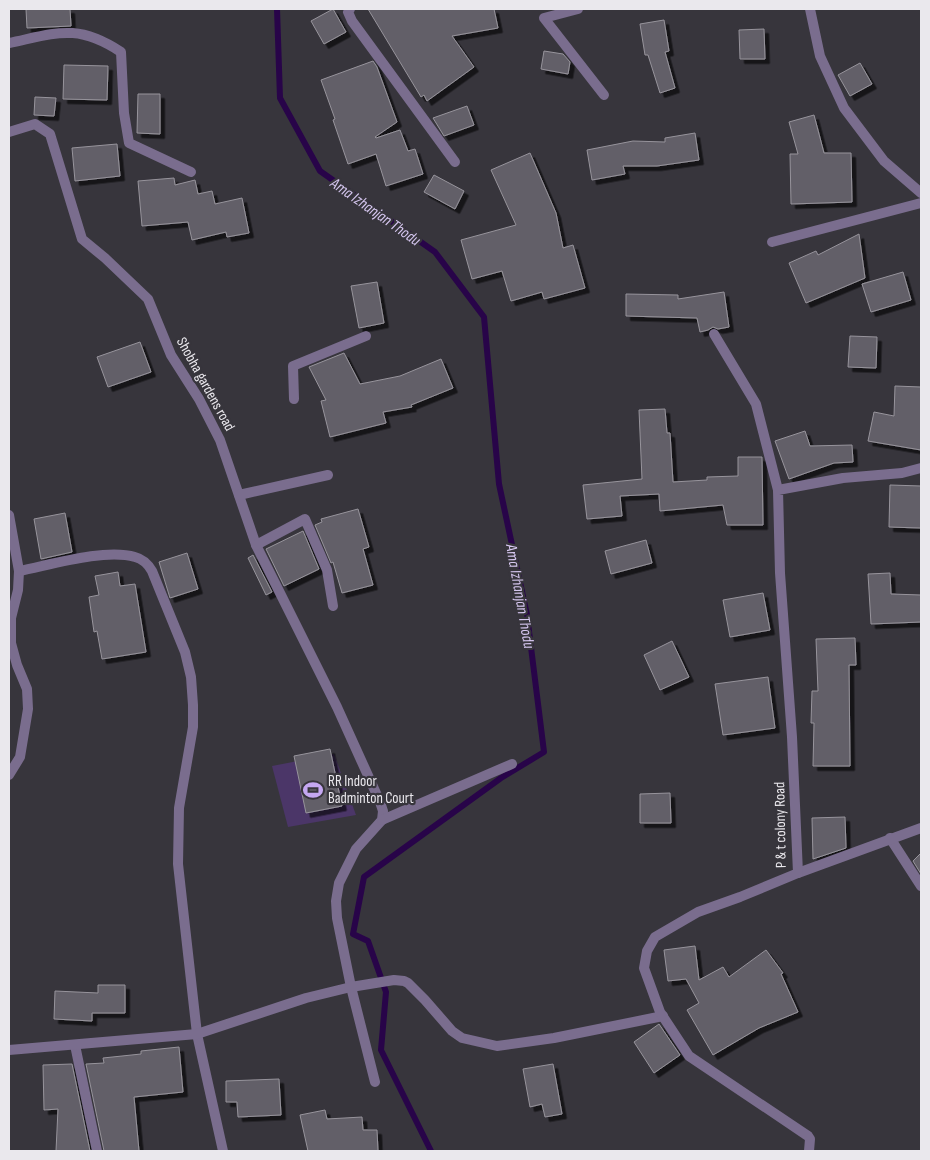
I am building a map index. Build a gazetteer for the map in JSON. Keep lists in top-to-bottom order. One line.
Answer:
{"streets":{"street":["Shobha gardens road","P & t colony Road"]},"water":["Ama Izhanjan Thodu"],"places":{"sports":["RR Indoor Badminton Court"]}}
